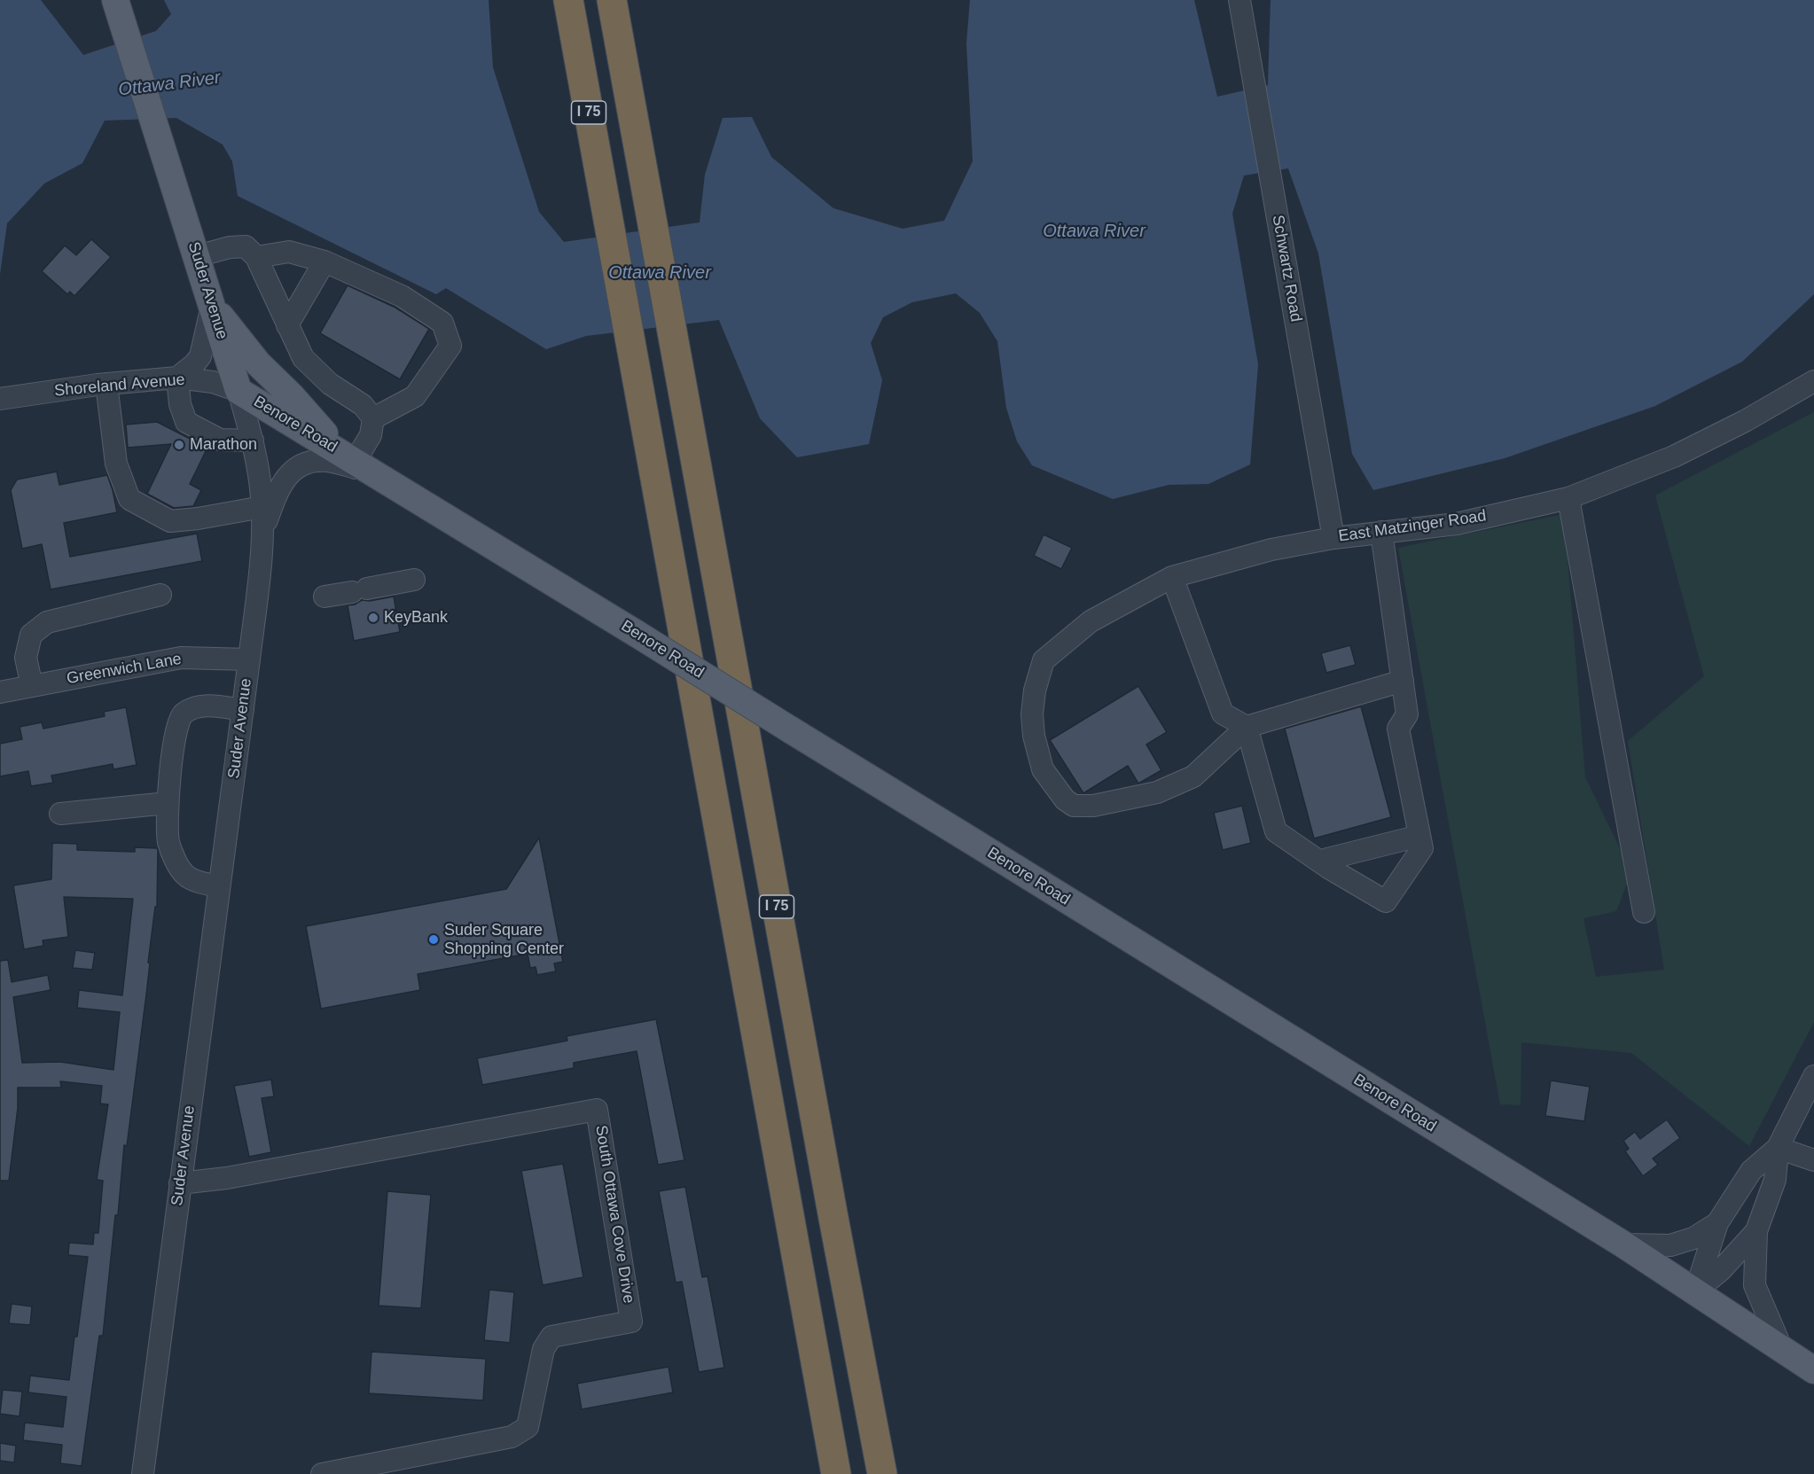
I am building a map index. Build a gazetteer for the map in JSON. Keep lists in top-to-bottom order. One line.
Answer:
{"streets":{"highway":["I 75"],"main road":["Suder Avenue","Benore Road"],"street":["Schwartz Road","Shoreland Avenue","East Matzinger Road","Greenwich Lane","South Ottawa Cove Drive"]},"crossings":[["Schwartz Road","East Matzinger Road"],["Suder Avenue","Shoreland Avenue"],["Suder Avenue","Benore Road"],["Suder Avenue","Greenwich Lane"],["Suder Avenue","South Ottawa Cove Drive"],["Shoreland Avenue","Benore Road"]],"water":["Ottawa River"],"places":["Marathon","KeyBank","Suder Square Shopping Center"]}
